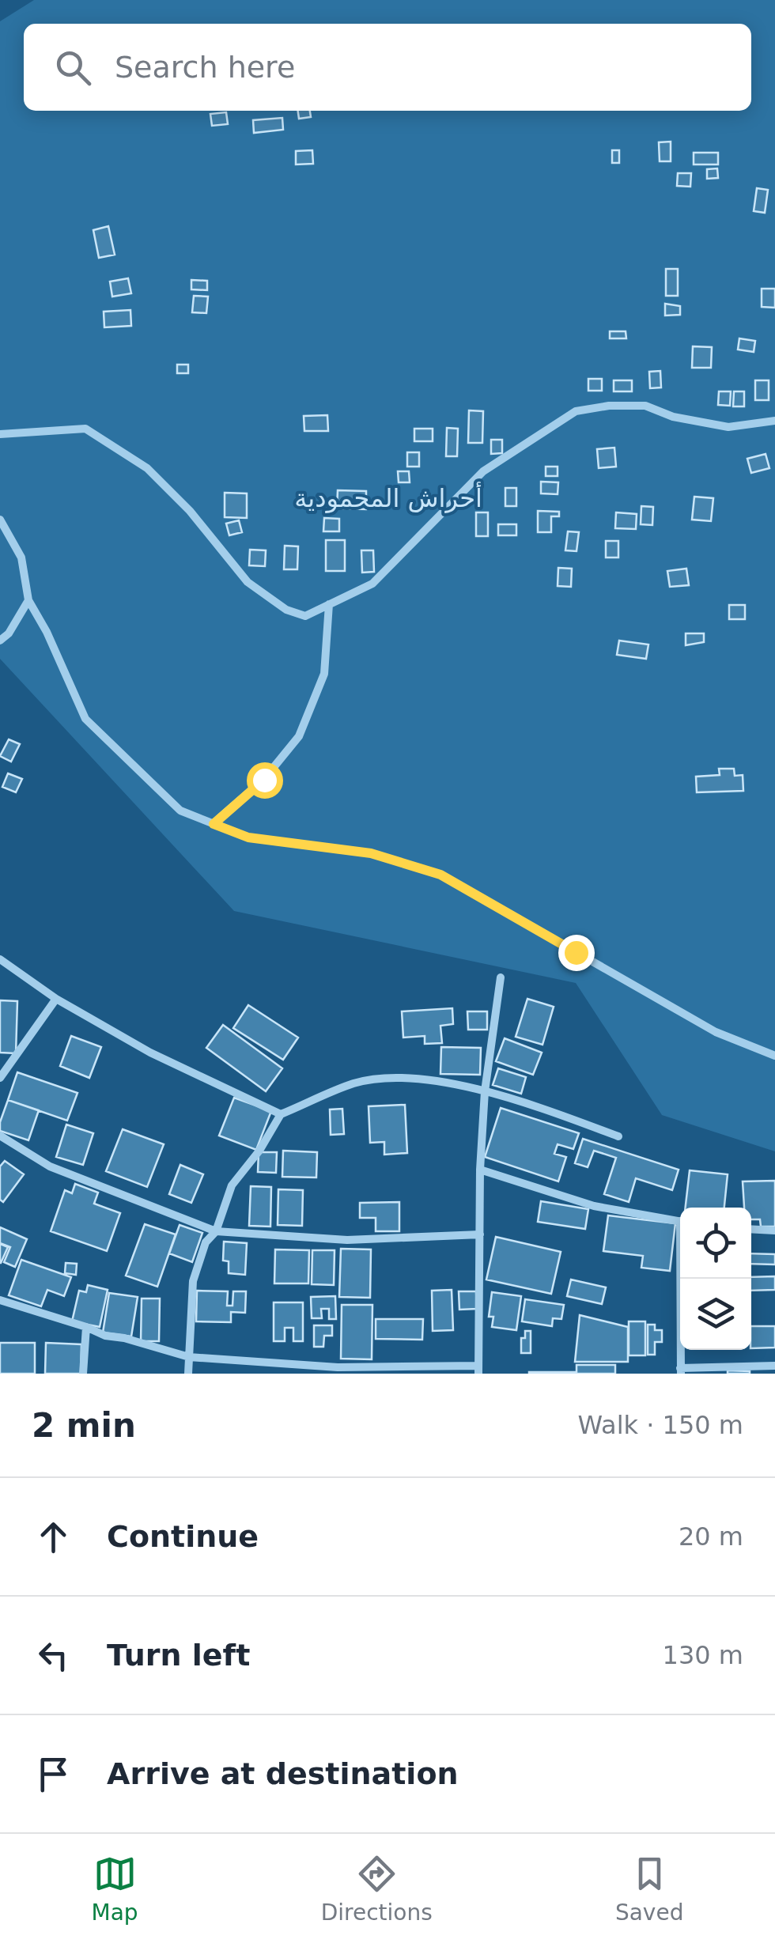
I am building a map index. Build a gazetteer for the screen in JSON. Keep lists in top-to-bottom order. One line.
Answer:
{"parks":["أحراش المحمودية"],"page":{"search":"Search here","heading":["2 min","Walk · 150 m"],"list":[["Continue","20 m"],["Turn left","130 m"],"Arrive at destination"],"nav":["Map","Directions","Saved"]}}
